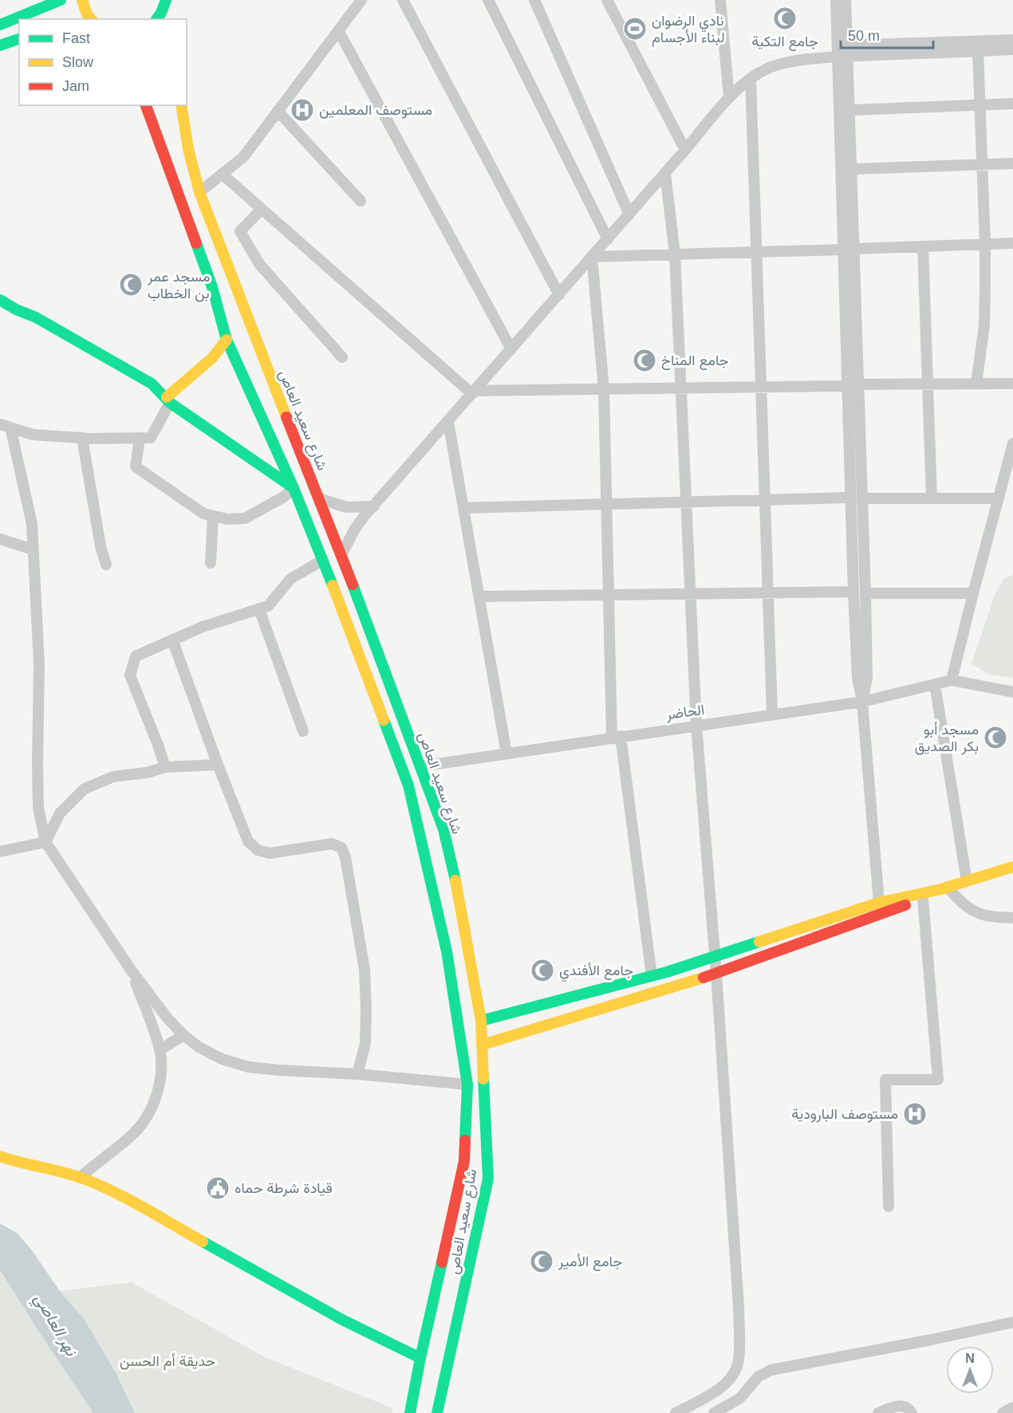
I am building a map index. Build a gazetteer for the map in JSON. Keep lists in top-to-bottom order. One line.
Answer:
{"streets":{"main road":["شارع سعيد العاص"],"street":["الحاضر"]},"crossings":[["شارع سعيد العاص","الحاضر"]],"water":["نهر العاصي"],"parks":["حديقة أم الحسن"],"places":{"mosque":["جامع التكية","مسجد عمر بن الخطاب","جامع المناخ","مسجد أبو بكر الصديق","جامع الأفندي","جامع الأمير"],"sports":["نادي الرضوان لبناء الأجسام"],"hospital":["مستوصف المعلمين","مستوصف البارودية"],"public building":["قيادة شرطة حماه"]},"legend":["Fast","Slow","Jam"],"scale_bar":"50 m","north":"top"}
